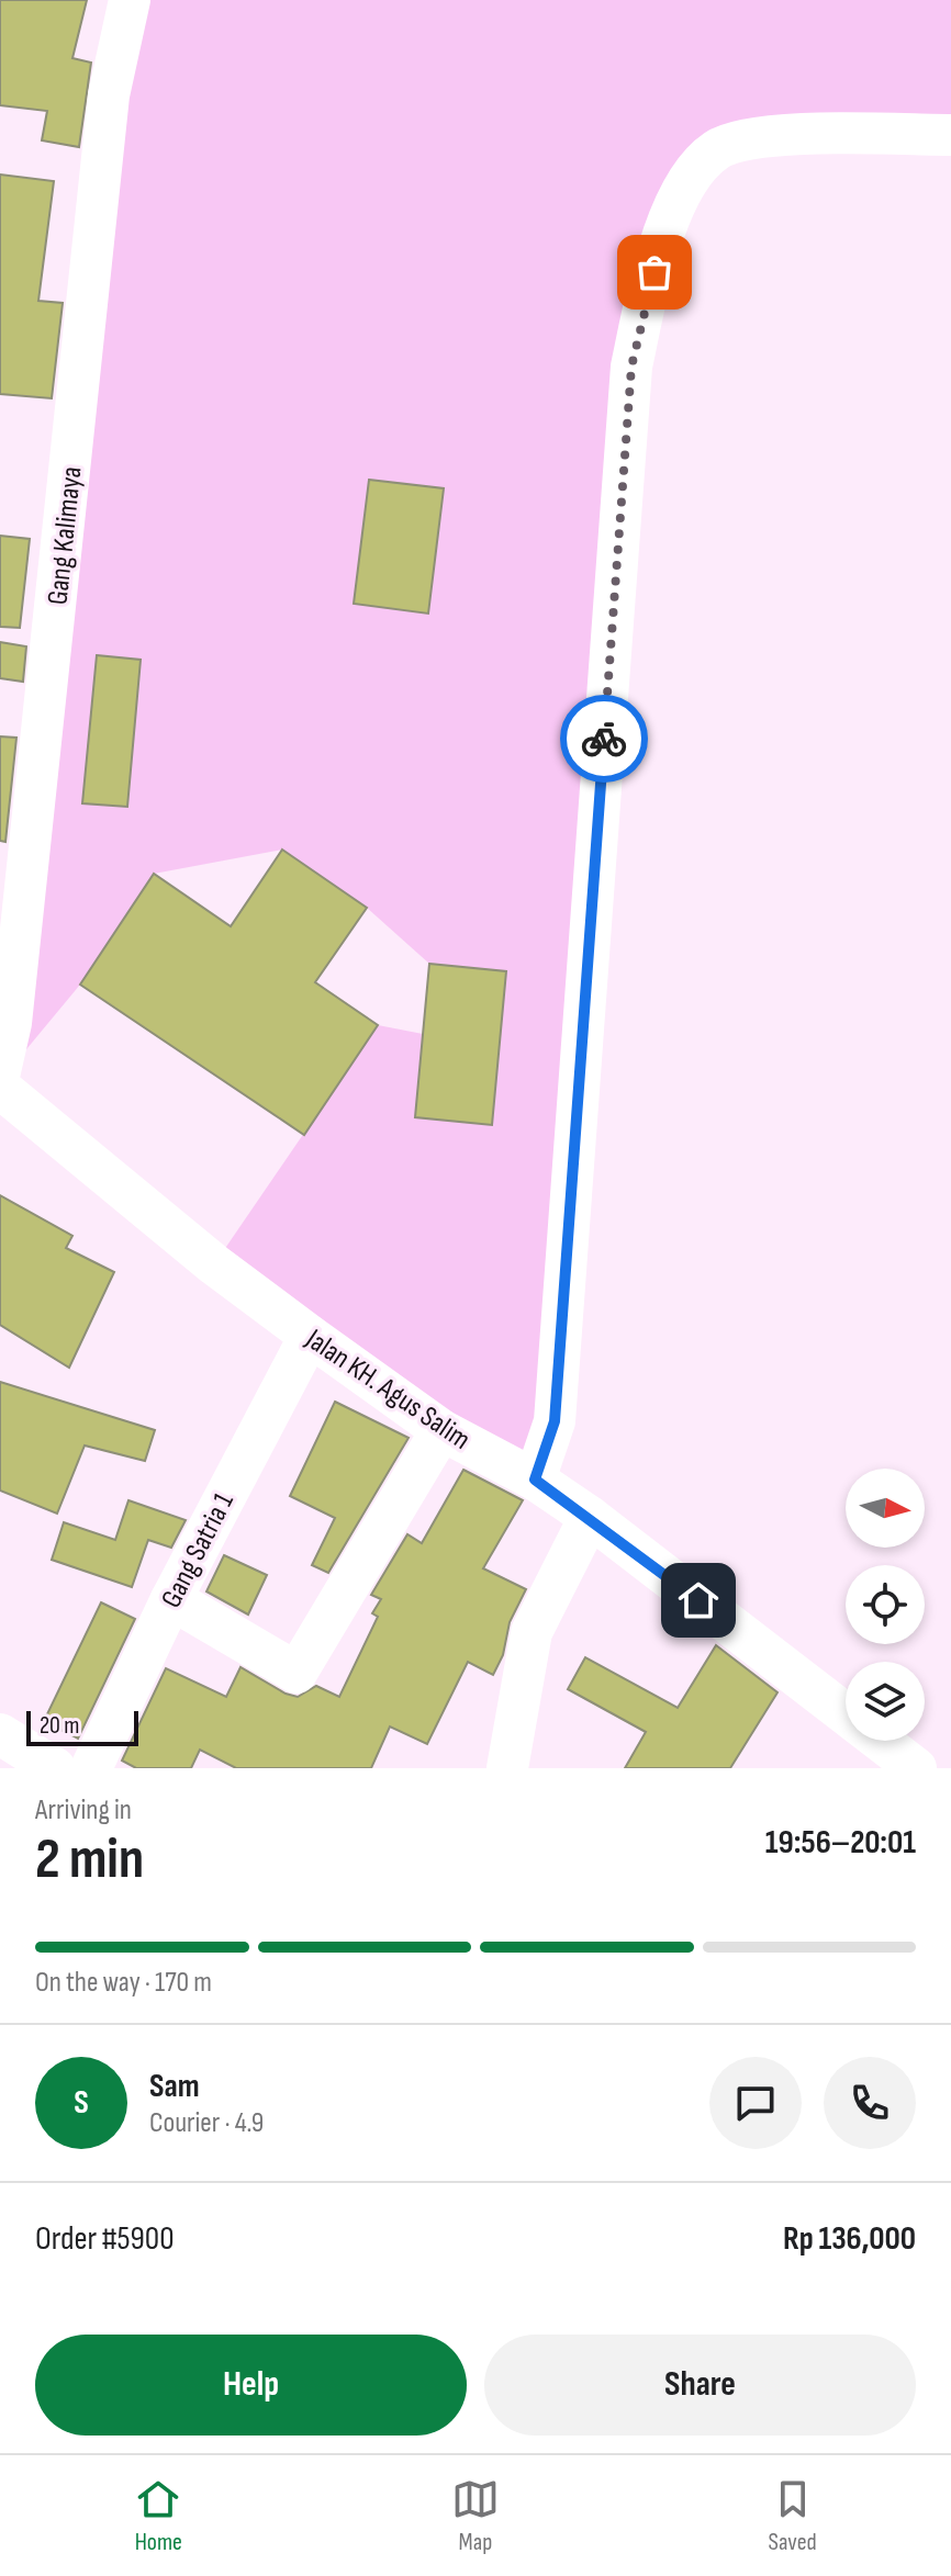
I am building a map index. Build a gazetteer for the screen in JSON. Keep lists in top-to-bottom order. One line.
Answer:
{"streets":{"street":["Gang Kalimaya","Jalan KH. Agus Salim","Gang Satria 1"]},"crossings":[["Jalan KH. Agus Salim","Gang Satria 1"]],"scale_bar":"20 m","north":"right","page":{"scale":"20 m","heading":["2 min","Arriving in","19:56–20:01"],"panel":["Sam","Courier · 4.9","Order #5900","Rp 136,000"],"bar":"On the way · 170 m","round":"S","buttons":["Help","Share"],"tabs":["Home","Map","Saved"]}}
